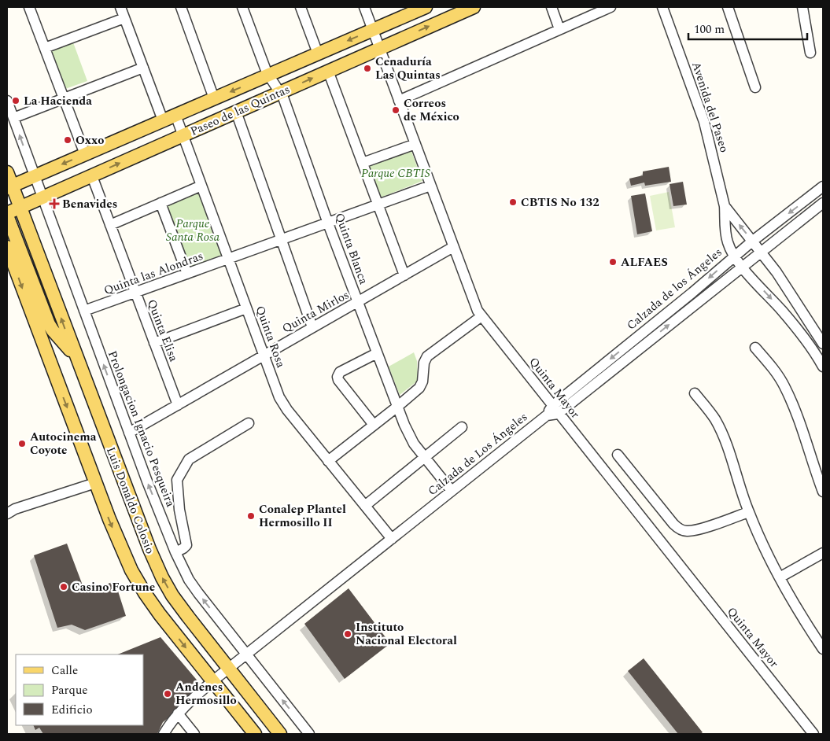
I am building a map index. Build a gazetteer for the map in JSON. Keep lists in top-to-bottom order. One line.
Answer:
{"streets":{"main road":["Paseo de las Quintas","Luis Donaldo Colosio"],"street":["Avenida del Paseo","Quinta Blanca","Quinta las Alondras","Calzada de los Ángeles","Quinta Mirlos","Quinta Elisa","Quinta Rosa","Quinta Mayor","Prolongacion Ignacio Pesqueira","Calzada de Los Ángeles"]},"crossings":[["Avenida del Paseo","Calzada de los Ángeles"],["Avenida del Paseo","Calzada de Los Ángeles"],["Paseo de las Quintas","Quinta Blanca"],["Paseo de las Quintas","Quinta Elisa"],["Paseo de las Quintas","Quinta Rosa"],["Paseo de las Quintas","Quinta Mayor"],["Paseo de las Quintas","Prolongacion Ignacio Pesqueira"],["Paseo de las Quintas","Luis Donaldo Colosio"],["Quinta Blanca","Quinta las Alondras"],["Quinta Blanca","Quinta Mirlos"],["Quinta Blanca","Calzada de Los Ángeles"],["Quinta las Alondras","Quinta Elisa"],["Quinta las Alondras","Quinta Rosa"],["Quinta las Alondras","Quinta Mayor"],["Quinta las Alondras","Prolongacion Ignacio Pesqueira"],["Calzada de los Ángeles","Quinta Mayor"],["Calzada de los Ángeles","Calzada de Los Ángeles"],["Quinta Mirlos","Quinta Elisa"],["Quinta Mirlos","Quinta Rosa"],["Quinta Mirlos","Quinta Mayor"],["Quinta Mirlos","Prolongacion Ignacio Pesqueira"],["Quinta Rosa","Calzada de Los Ángeles"],["Quinta Mayor","Calzada de Los Ángeles"],["Prolongacion Ignacio Pesqueira","Calzada de Los Ángeles"],["Calzada de Los Ángeles","Luis Donaldo Colosio"]],"one_way":["Calzada de los Ángeles","Prolongacion Ignacio Pesqueira"],"parks":["Parque CBTIS","Parque Santa Rosa"],"places":{"other":["Cenaduría Las Quintas","La Hacienda","Correos de México","Oxxo","CBTIS No 132","ALFAES","Autocinema Coyote","Conalep Plantel Hermosillo II","Casino Fortune","Instituto Nacional Electoral","Andenes Hermosillo"],"health":["Benavides"]},"legend":["Calle","Parque","Edificio"],"scale_bar":"100 m"}
